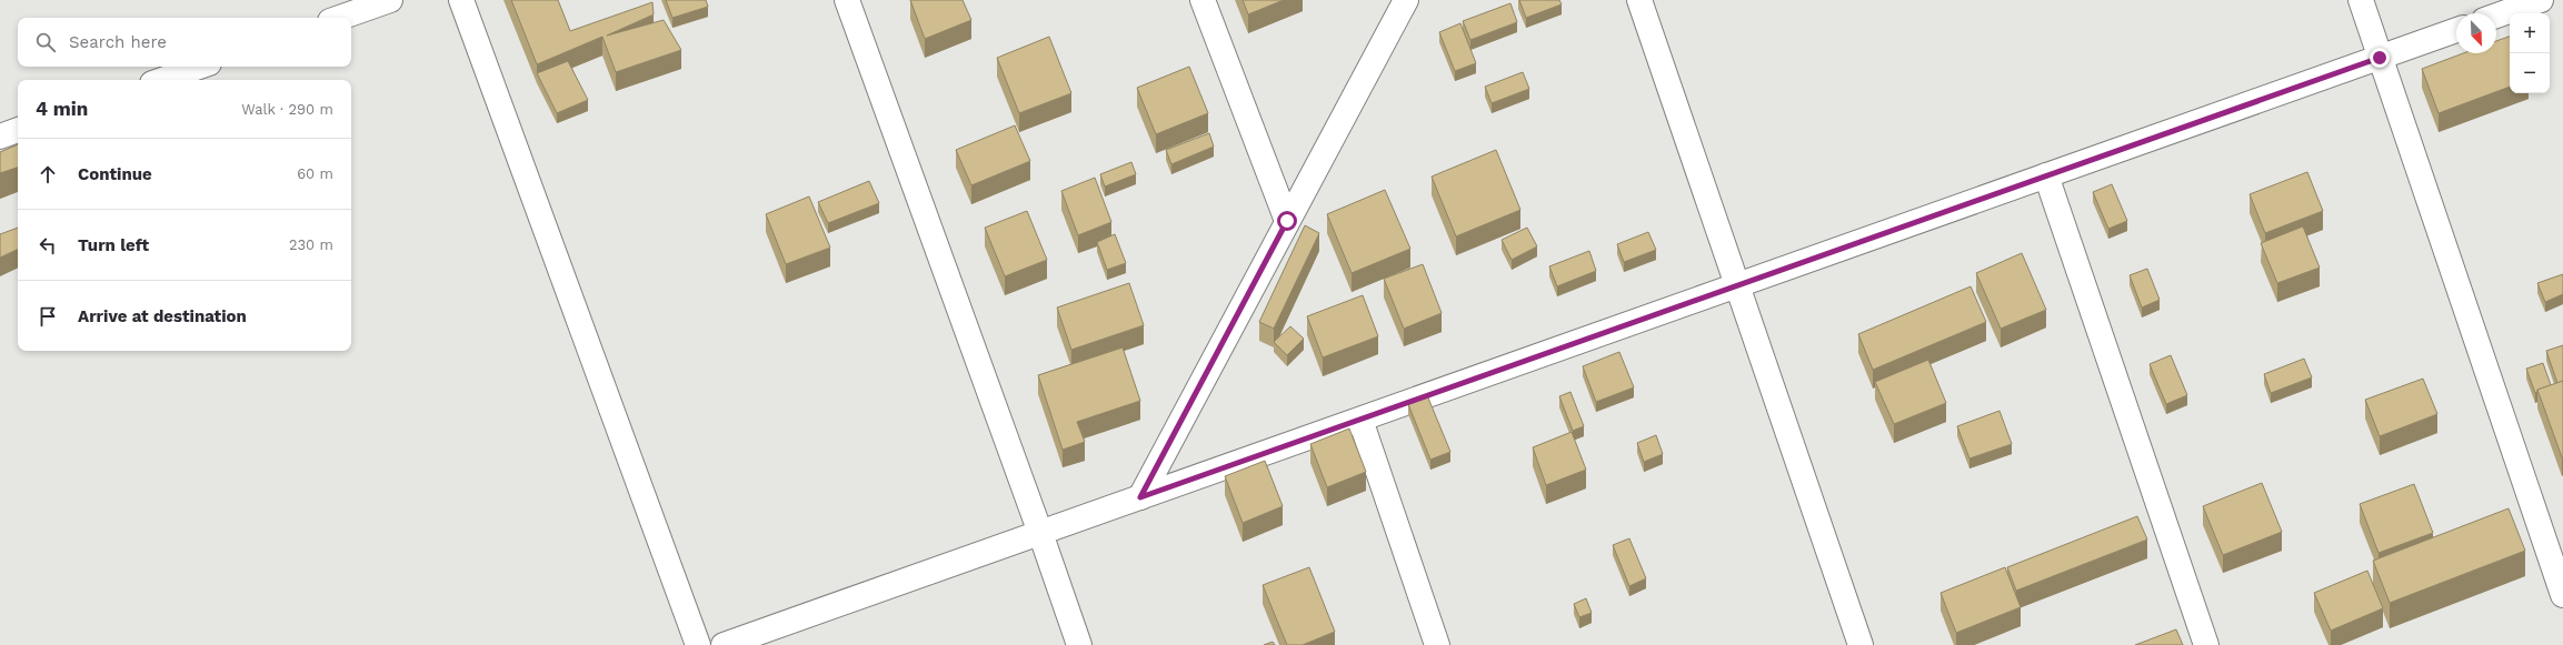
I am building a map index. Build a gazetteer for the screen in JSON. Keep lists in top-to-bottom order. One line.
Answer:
{"north":"bottom right","page":{"map_buttons":["+","−"],"search":"Search here","heading":["4 min","Walk · 290 m"],"list":[["Continue","60 m"],["Turn left","230 m"],"Arrive at destination"]}}
